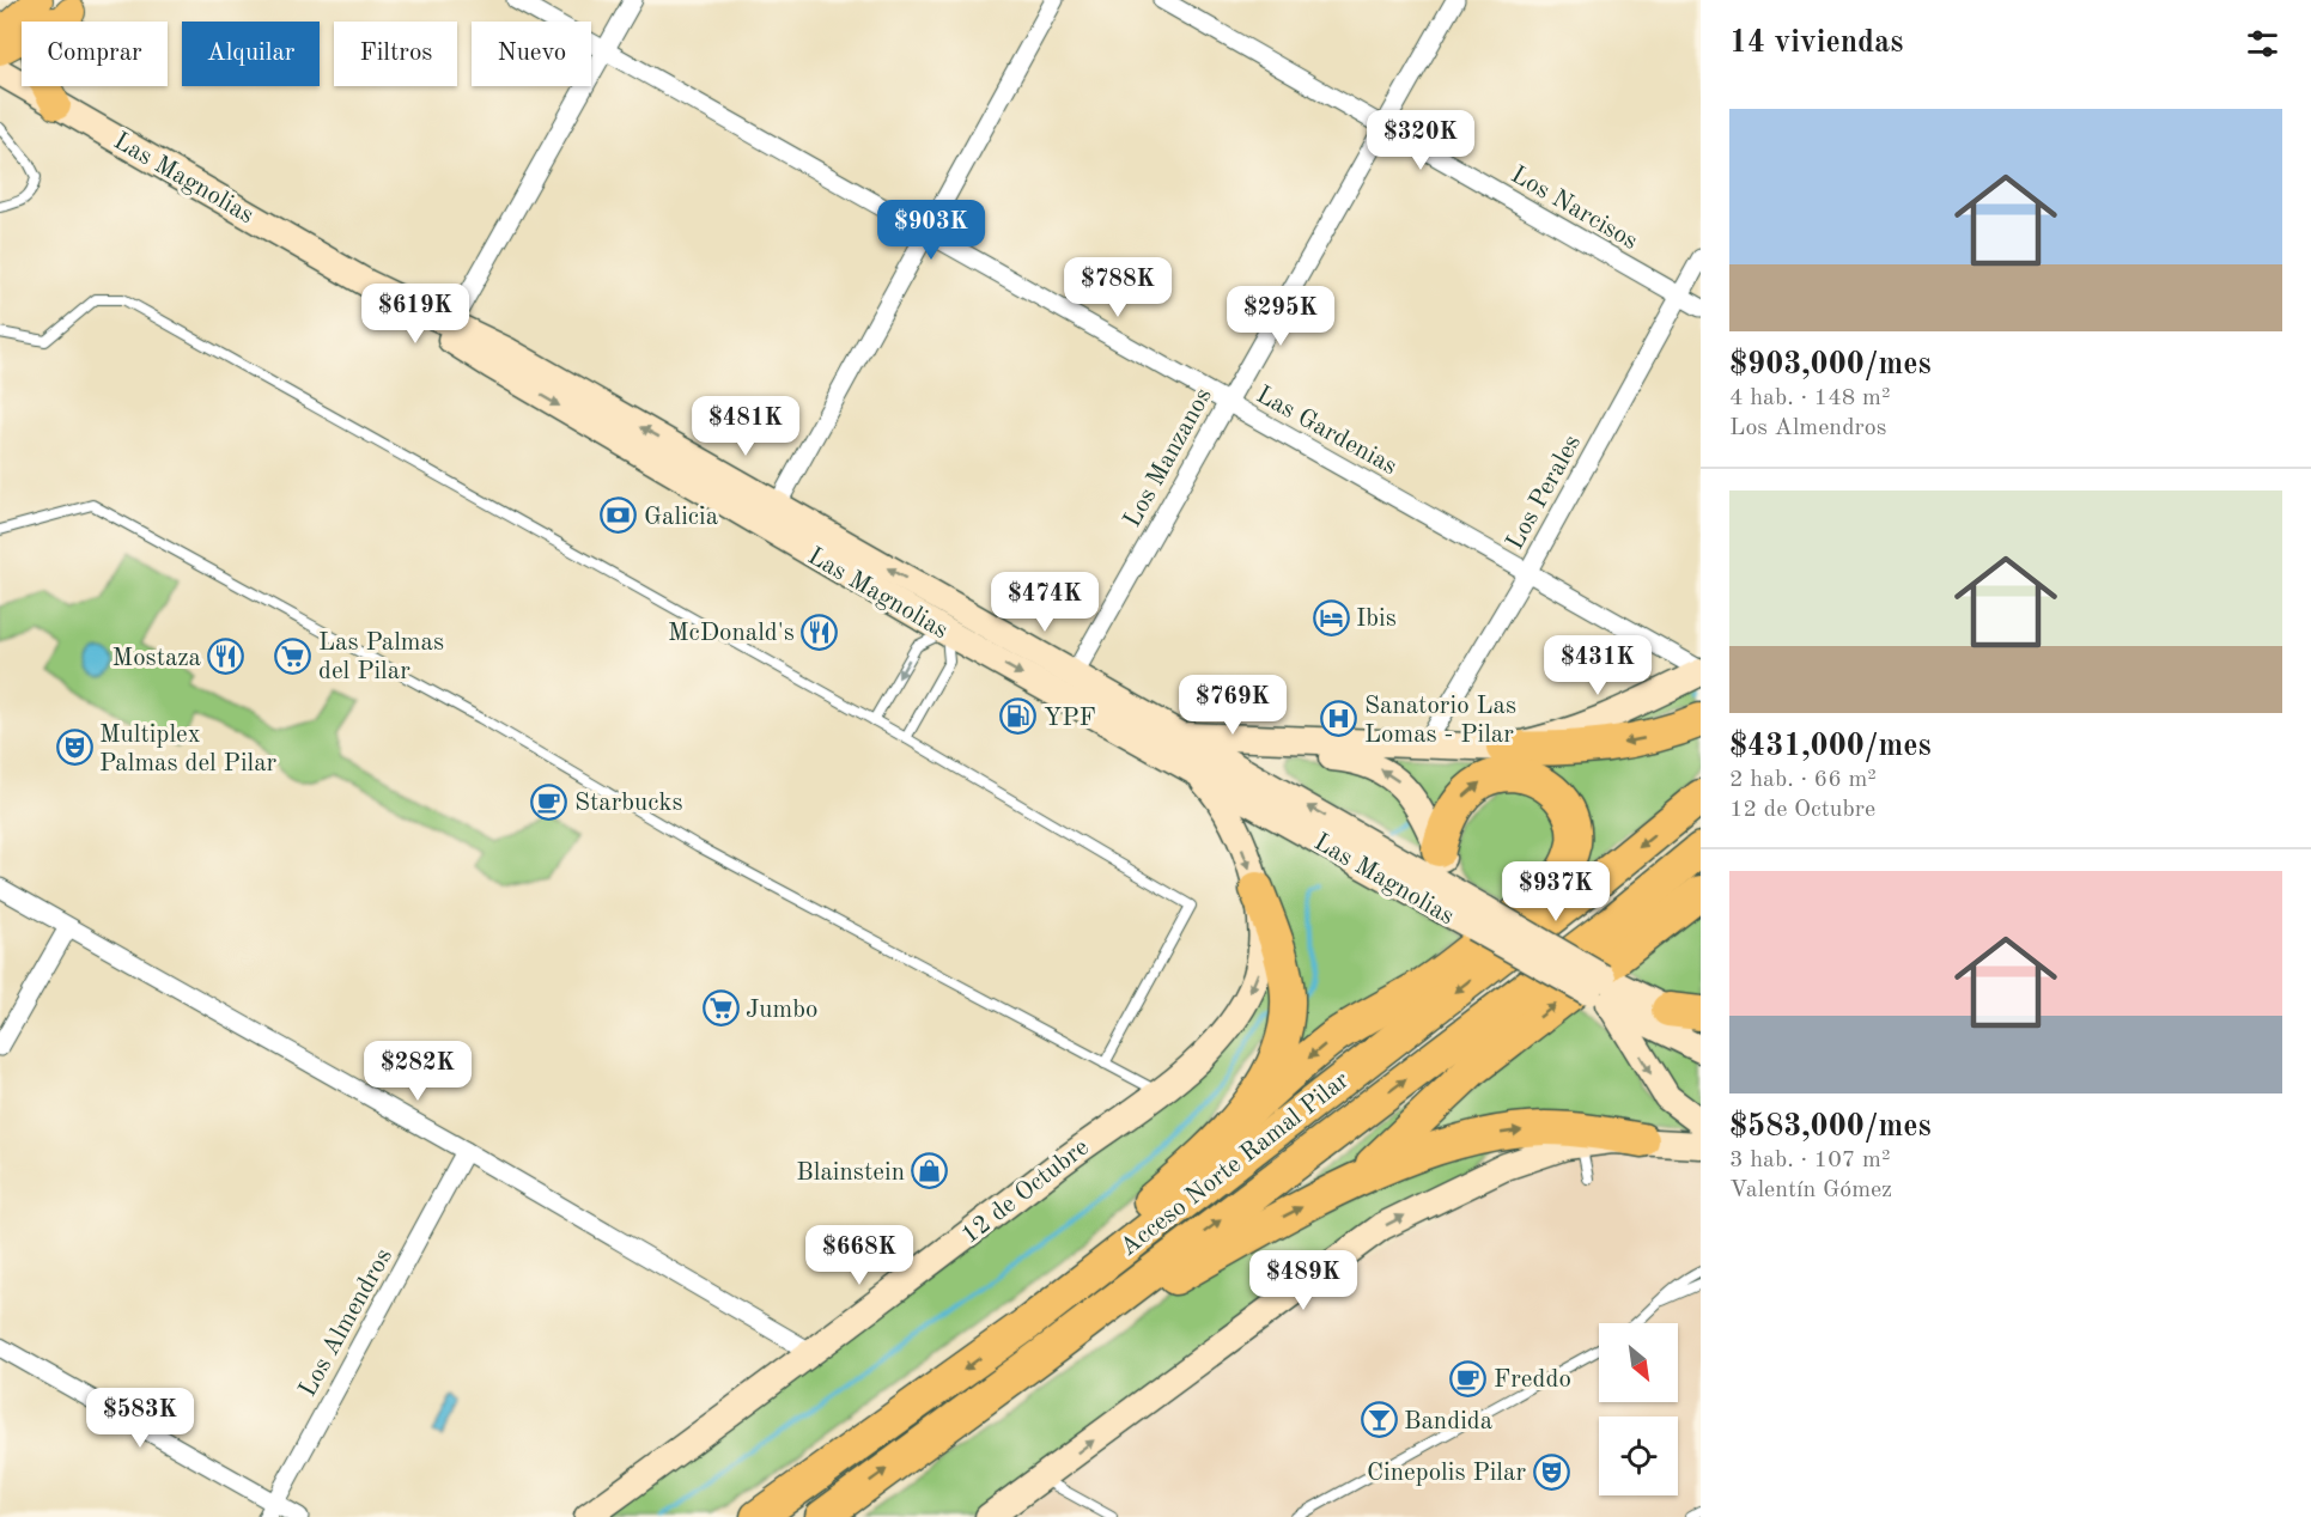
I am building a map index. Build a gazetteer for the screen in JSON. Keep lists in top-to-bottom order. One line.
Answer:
{"streets":{"highway":["Acceso Norte Ramal Pilar"],"main road":["Las Magnolias","12 de Octubre"],"street":["Los Narcisos","Las Gardenias","Los Manzanos","Los Perales","Los Almendros"]},"crossings":[["Las Magnolias","Los Manzanos"],["Las Magnolias","12 de Octubre"],["Los Narcisos","Los Manzanos"],["Los Narcisos","Los Perales"],["Las Gardenias","Los Manzanos"],["Las Gardenias","Los Perales"]],"places":{"bank":["Galicia"],"hotel":["Ibis"],"restaurant":["McDonald's","Mostaza"],"supermarket":["Las Palmas del Pilar","Jumbo"],"fuel station":["YPF"],"hospital":["Sanatorio Las Lomas - Pilar"],"theatre":["Multiplex Palmas del Pilar","Cinepolis Pilar"],"cafe":["Starbucks","Freddo"],"shop":["Blainstein"],"bar":["Bandida"]},"north":"bottom right","page":{"heading":"14 viviendas","chip":["Comprar","Alquilar","Filtros","Nuevo"],"list":[{"name":"$903,000/mes","note":"4 hab. · 148 m² · Los Almendros"},{"name":"$431,000/mes","note":"2 hab. · 66 m² · 12 de Octubre"},{"name":"$583,000/mes","note":"3 hab. · 107 m² · Valentín Gómez"}],"price":["$320K","$903K","$788K","$619K","$295K","$481K","$474K","$431K","$769K","$937K","$282K","$668K","$489K","$583K"]}}
